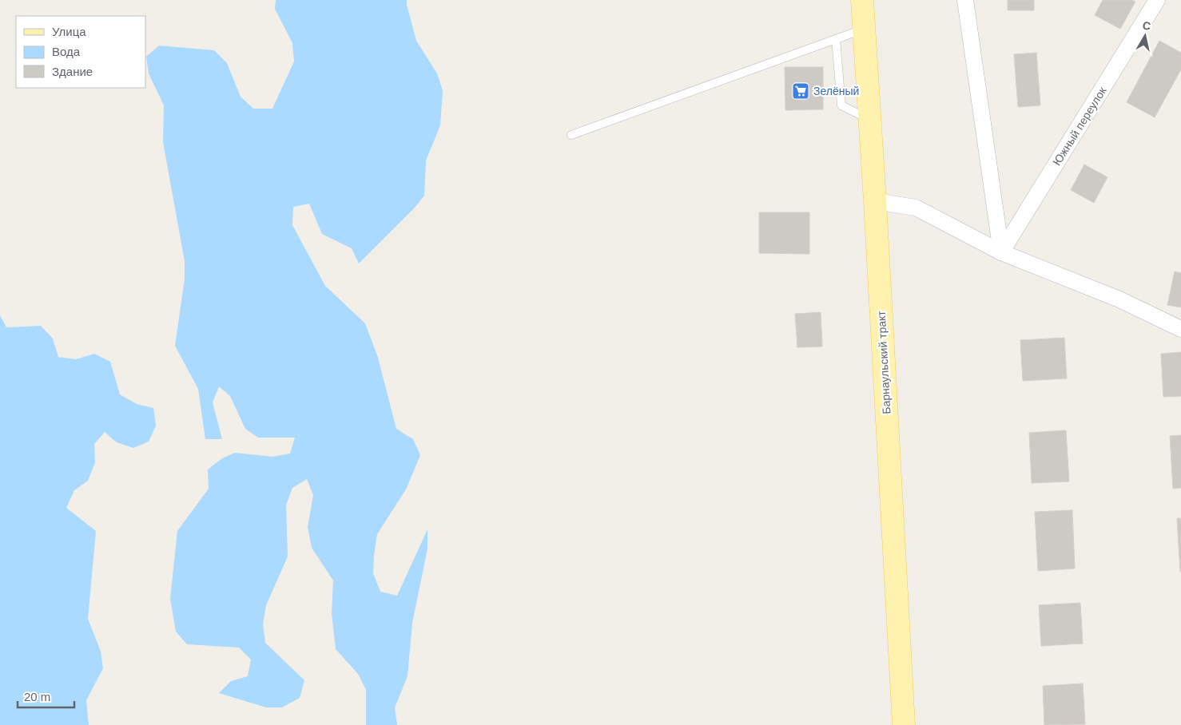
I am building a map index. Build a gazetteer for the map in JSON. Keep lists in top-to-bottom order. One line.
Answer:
{"streets":{"main road":["Барнаульский тракт"],"street":["Южный переулок"]},"places":{"supermarket":["Зелёный"]},"legend":["Улица","Вода","Здание"],"scale_bar":"20 m","north":"top"}
